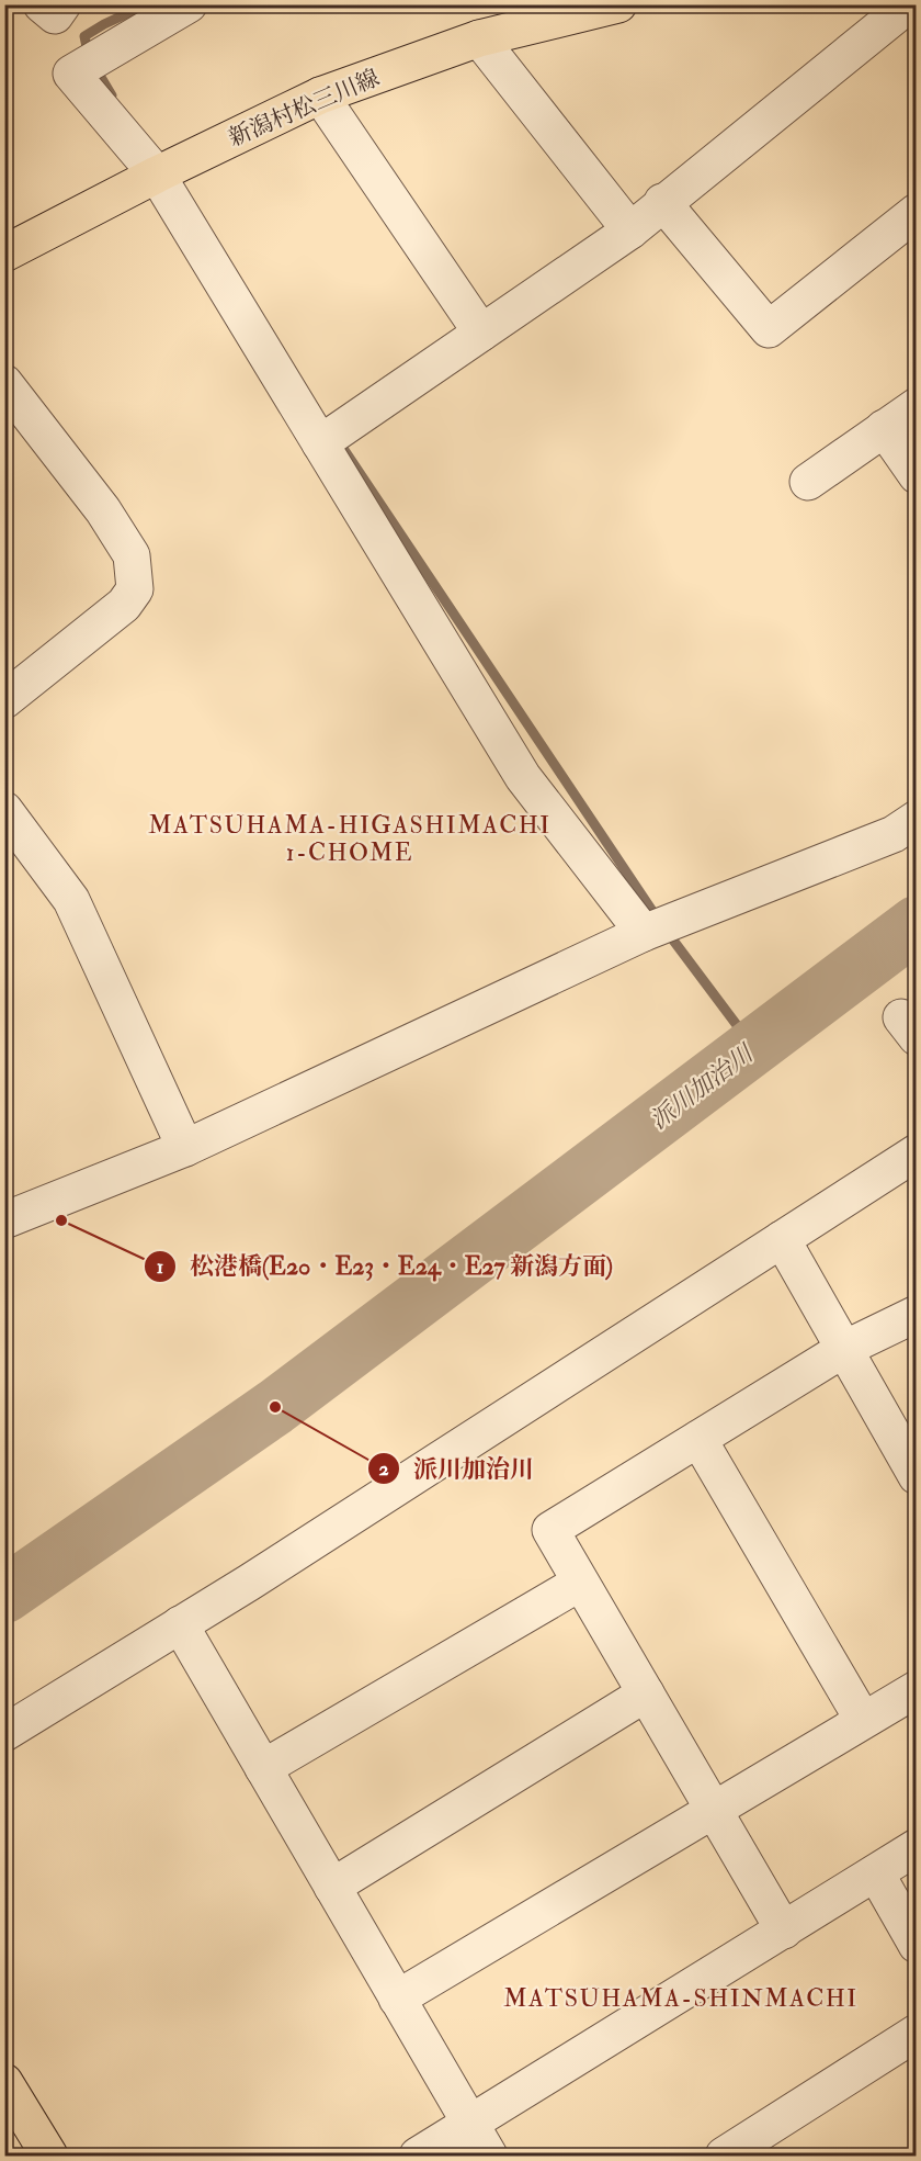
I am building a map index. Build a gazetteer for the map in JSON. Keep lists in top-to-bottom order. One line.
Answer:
{"streets":{"main road":["新潟村松三川線"]},"districts":["MATSUHAMA-HIGASHIMACHI 1-CHOME","MATSUHAMA-SHINMACHI"],"water":["派川加治川"],"places":["松港橋(E20・E23・E24・E27 新潟方面)","派川加治川"]}
